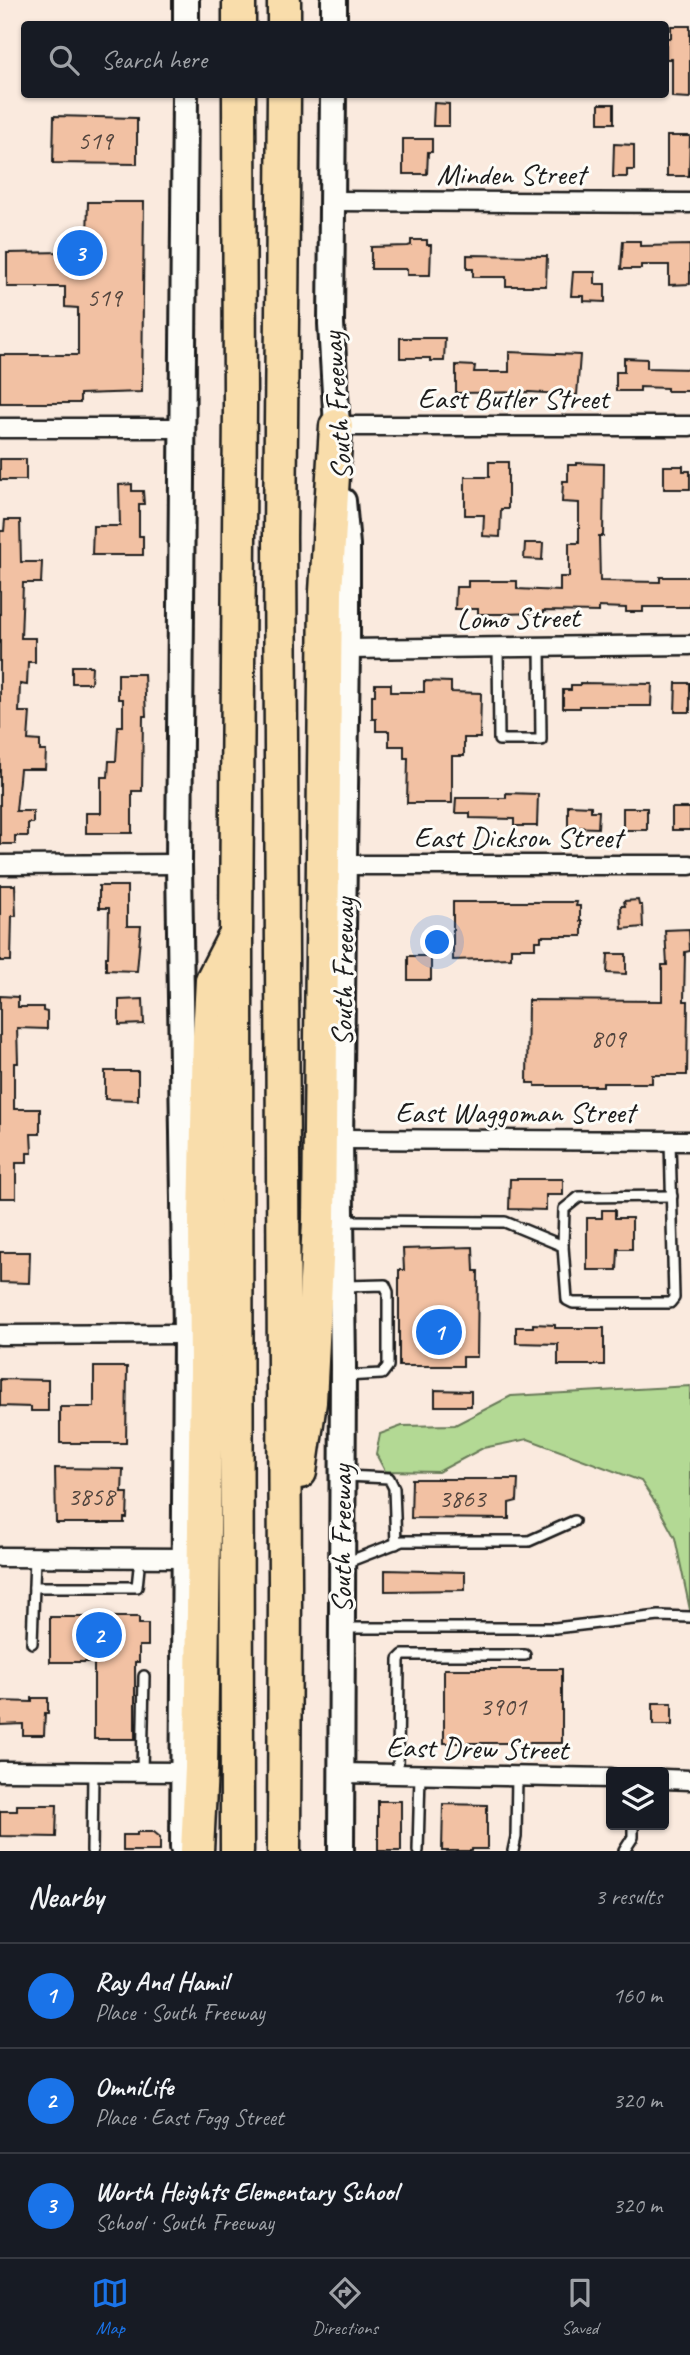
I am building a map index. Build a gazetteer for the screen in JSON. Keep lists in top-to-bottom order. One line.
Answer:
{"streets":{"highway":["South Freeway"],"street":["Minden Street","East Butler Street","Lomo Street","East Dickson Street","East Waggoman Street","East Drew Street"]},"crossings":[["Minden Street","South Freeway"],["East Butler Street","South Freeway"],["South Freeway","Lomo Street"],["South Freeway","East Dickson Street"],["South Freeway","East Waggoman Street"],["South Freeway","East Drew Street"]],"house_numbers":["519","519","809","3858","3863","3901"],"page":{"search":"Search here","pins":["3","1","2"],"heading":["Nearby","3 results"],"list":[{"mark":"1","name":"Ray And Hamil","note":"Place · South Freeway","value":"160 m"},{"mark":"2","name":"OmniLife","note":"Place · East Fogg Street","value":"320 m"},{"mark":"3","name":"Worth Heights Elementary School","note":"School · South Freeway","value":"320 m"}],"nav":["Map","Directions","Saved"]}}
